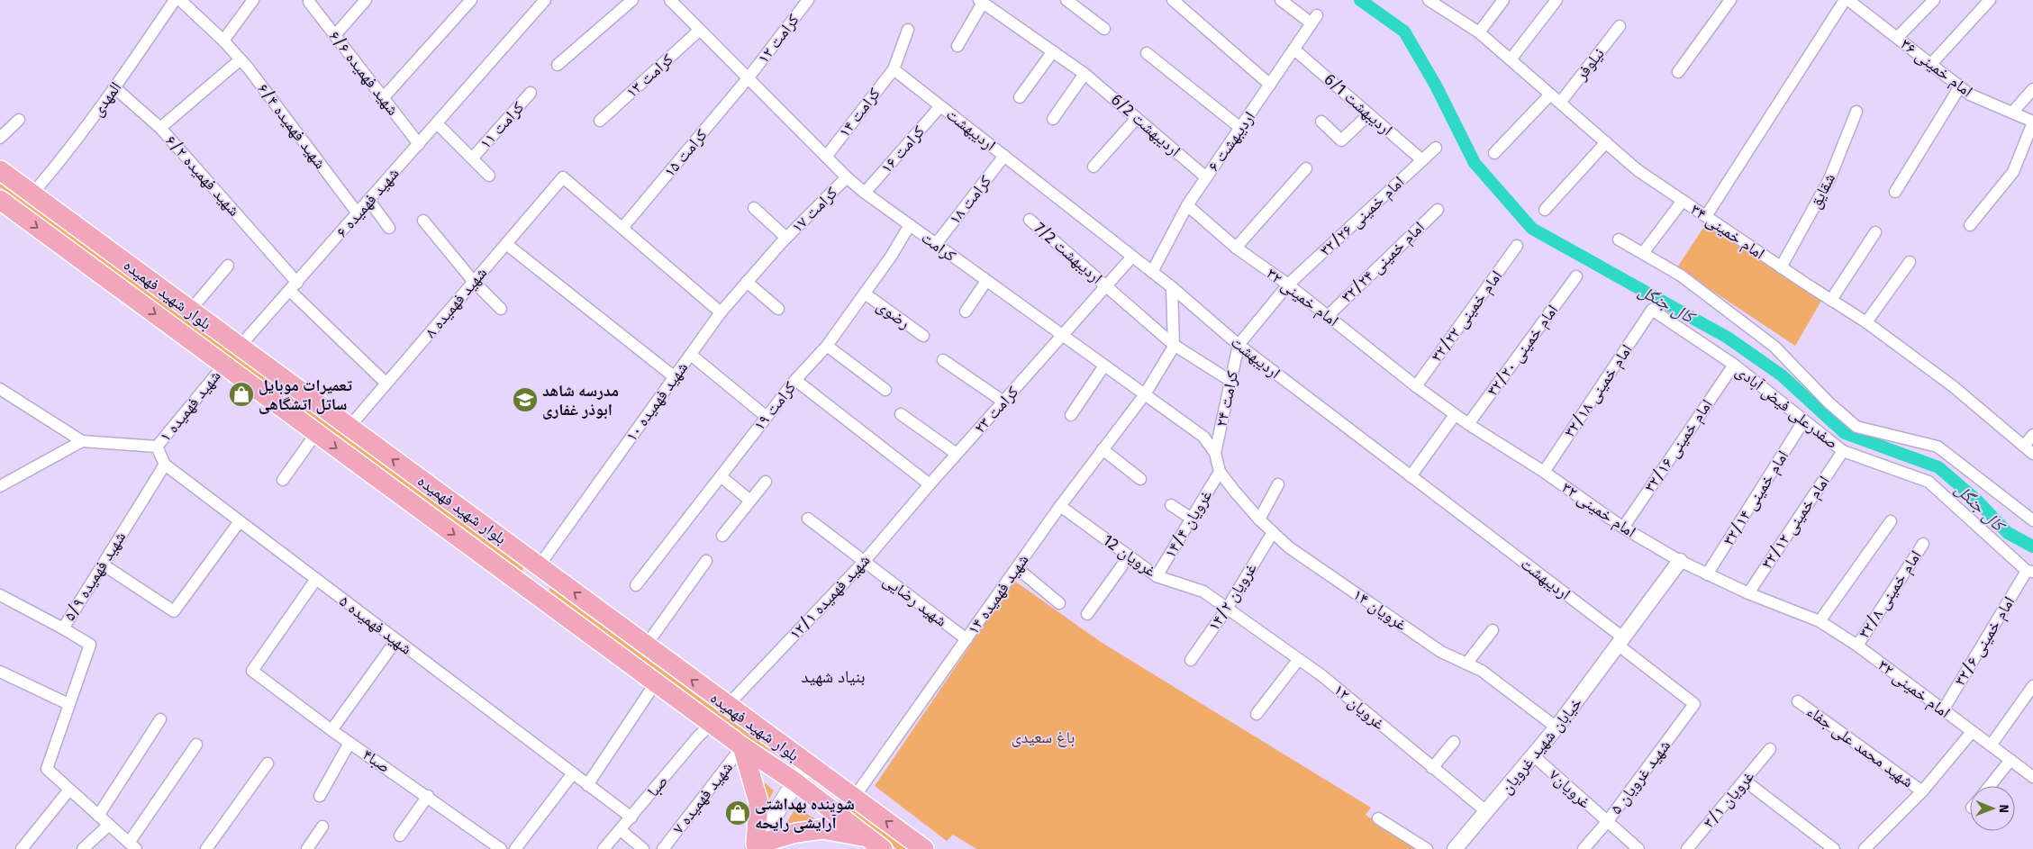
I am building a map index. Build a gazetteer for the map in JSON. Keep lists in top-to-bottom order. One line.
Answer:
{"streets":{"main road":["بلوار شهید فهمیده"],"street":["کرامت ۱۲","نیلوفر","امام خمینی ۳۶","شهید فهمیده ۶/۶","کرامت ۱۳","المهدی","اردیبهشت 6/1","کرامت ۱۴","کرامت ۱۱","اردیبهشت 6/2","شهید فهمیده ۶/۴","اردیبهشت","اردیبهشت ۶","کرامت ۱۶","کرامت ۱۵","شهید فهمیده ۶/۲","شقایق","کرامت ۱۸","شهید فهمیده ۶","کرامت ۱۷","امام خمینی ۳۲/۲۶","امام خمینی ۳۴","کرامت","اردیبهشت 7/2","امام خمینی ۳۲/۲۴","امام خمینی ۳۲","شهید فهمیده ۸","رضوی","امام خمینی ۳۲/۲۲","امام خمینی ۳۲/۲۰","امام خمینی ۳۲/۱۸","کرامت ۲۴","شهید فهمیده ۱۰","شهید فهمیده ۱","کرامت ۱۹","صفدرعلی فیض آبادی","کرامت ۲۳","امام خمینی ۳۲/۱۶","امام خمینی ۳۲/۱۴","امام خمینی ۳۲/۱۲","غرویان ۱۴/۴","غرویان 12","شهید فهمیده ۵/۹","شهید فهمیده ۱۴","امام خمینی ۳۲/۸","شهید فهمیده ۱۲/۱","غرویان ۱۴/۲","شهید رضایی","غرویان ۱۴","شهید فهمیده ۵","امام خمینی ۳۲/۶","غرویان ۱۲","خیابان شهید غرویان","شهید محمد علی جفاء","صبا۴","شهید غرویان ۵","صبا","غرویان۷","شهید فهمیده ۷","غرویان ۳/۱"]},"crossings":[["کرامت ۱۲","کرامت ۱۵"],["کرامت ۱۲","کرامت"],["نیلوفر","امام خمینی ۳۴"],["شهید فهمیده ۶/۶","شهید فهمیده ۶"],["کرامت ۱۳","کرامت"],["المهدی","بلوار شهید فهمیده"],["اردیبهشت 6/1","اردیبهشت ۶"],["اردیبهشت 6/1","امام خمینی ۳۲/۲۶"],["کرامت ۱۴","اردیبهشت"],["کرامت ۱۴","کرامت"],["اردیبهشت 6/2","اردیبهشت ۶"],["شهید فهمیده ۶/۴","شهید فهمیده ۶/۲"],["شهید فهمیده ۶/۴","شهید فهمیده ۶"],["اردیبهشت","اردیبهشت ۶"],["اردیبهشت","کرامت ۱۶"],["اردیبهشت","کرامت ۱۸"],["اردیبهشت","امام خمینی ۳۲/۲۶"],["اردیبهشت","کرامت ۲۴"],["اردیبهشت","کرامت ۲۳"],["اردیبهشت","خیابان شهید غرویان"],["اردیبهشت","شهید غرویان ۵"],["اردیبهشت ۶","امام خمینی ۳۲"],["کرامت ۱۶","کرامت"],["کرامت ۱۵","کرامت"],["کرامت ۱۵","شهید فهمیده ۸"],["شهید فهمیده ۶/۲","شهید فهمیده ۶"],["شهید فهمیده ۶/۲","شهید فهمیده ۸"],["شقایق","امام خمینی ۳۴"],["کرامت ۱۸","کرامت"],["شهید فهمیده ۶","بلوار شهید فهمیده"],["کرامت ۱۷","کرامت"],["کرامت ۱۷","شهید فهمیده ۱۰"],["امام خمینی ۳۲/۲۶","امام خمینی ۳۲"],["امام خمینی ۳۲/۲۶","کرامت ۲۴"],["کرامت","کرامت ۲۴"],["کرامت","کرامت ۱۹"],["کرامت","کرامت ۲۳"],["کرامت","غرویان ۱۴/۴"],["کرامت","شهید فهمیده ۱۴"],["کرامت","غرویان ۱۴"],["اردیبهشت 7/2","کرامت ۲۴"],["اردیبهشت 7/2","کرامت ۲۳"],["اردیبهشت 7/2","شهید فهمیده ۱۴"],["امام خمینی ۳۲/۲۴","امام خمینی ۳۲"],["بلوار شهید فهمیده","شهید فهمیده ۸"],["بلوار شهید فهمیده","شهید فهمیده ۱۰"],["بلوار شهید فهمیده","شهید فهمیده ۱"],["بلوار شهید فهمیده","شهید فهمیده ۱۴"],["بلوار شهید فهمیده","شهید فهمیده ۱۲/۱"],["بلوار شهید فهمیده","صبا"],["بلوار شهید فهمیده","شهید فهمیده ۷"],["امام خمینی ۳۲","امام خمینی ۳۲/۲۲"],["امام خمینی ۳۲","امام خمینی ۳۲/۲۰"],["امام خمینی ۳۲","امام خمینی ۳۲/۱۸"],["امام خمینی ۳۲","امام خمینی ۳۲/۱۶"],["امام خمینی ۳۲","امام خمینی ۳۲/۱۴"],["امام خمینی ۳۲","امام خمینی ۳۲/۱۲"],["امام خمینی ۳۲","امام خمینی ۳۲/۸"],["امام خمینی ۳۲","امام خمینی ۳۲/۶"],["امام خمینی ۳۲","خیابان شهید غرویان"],["رضوی","کرامت ۱۹"],["امام خمینی ۳۲/۱۸","صفدرعلی فیض آبادی"],["شهید فهمیده ۱","شهید فهمیده ۵/۹"],["شهید فهمیده ۱","شهید فهمیده ۵"],["صفدرعلی فیض آبادی","امام خمینی ۳۲/۱۶"],["صفدرعلی فیض آبادی","امام خمینی ۳۲/۱۴"],["صفدرعلی فیض آبادی","امام خمینی ۳۲/۱۲"],["صفدرعلی فیض آبادی","امام خمینی ۳۲/۶"],["کرامت ۲۳","شهید فهمیده ۱۲/۱"],["غرویان ۱۴/۴","غرویان 12"],["غرویان ۱۴/۴","غرویان ۱۴"],["غرویان 12","شهید فهمیده ۱۴"],["غرویان 12","غرویان ۱۴/۲"],["غرویان 12","غرویان ۱۲"],["شهید فهمیده ۵/۹","شهید فهمیده ۵"],["شهید فهمیده ۱۴","شهید رضایی"],["شهید فهمیده ۱۲/۱","شهید رضایی"],["غرویان ۱۴/۲","غرویان ۱۴"],["غرویان ۱۴/۲","غرویان ۱۲"],["غرویان ۱۴","خیابان شهید غرویان"],["شهید فهمیده ۵","صبا۴"],["شهید فهمیده ۵","صبا"],["غرویان ۱۲","خیابان شهید غرویان"],["خیابان شهید غرویان","غرویان۷"],["شهید غرویان ۵","غرویان۷"]],"districts":["بنیاد شهید"],"water":["کال جنگل"],"parks":["باغ سعیدی"],"places":{"shop":["تعمیرات موبایل ساتل اتشگاهی","شوینده بهداشتی آرایشی رایحه"],"school or university":["مدرسه شاهد ابوذر غفاری"]},"north":"right"}
